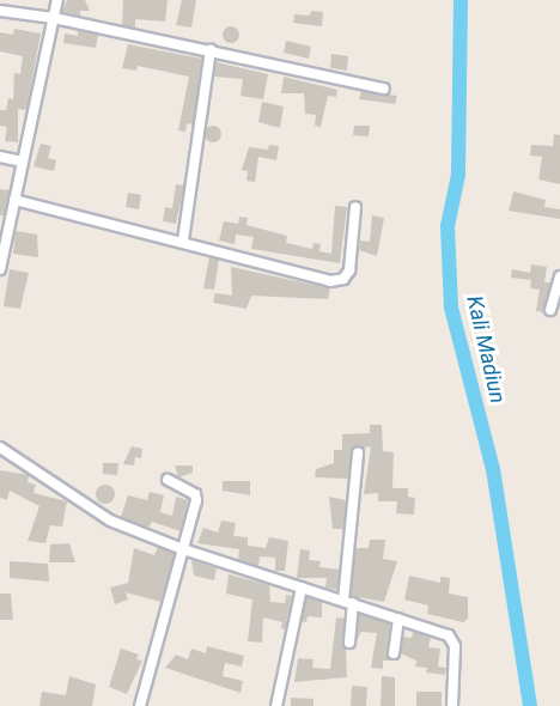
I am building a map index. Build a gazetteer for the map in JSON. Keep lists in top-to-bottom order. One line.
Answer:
{"water":["Kali Madiun"]}
